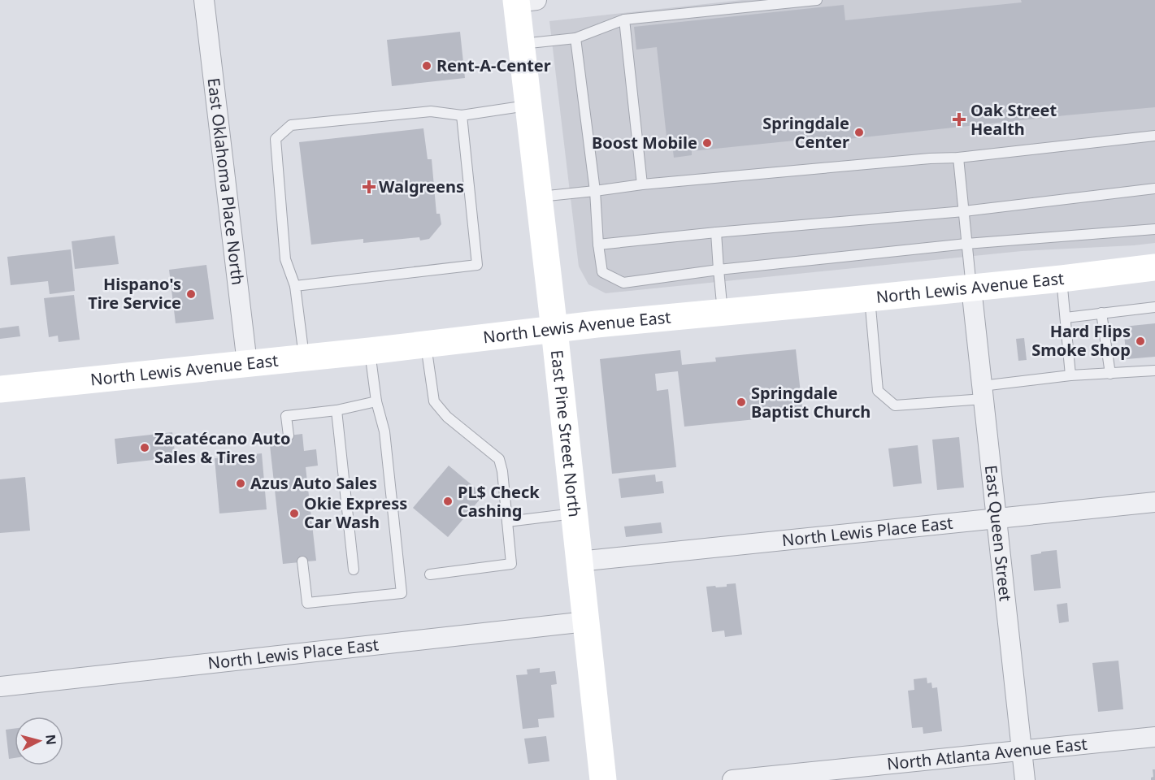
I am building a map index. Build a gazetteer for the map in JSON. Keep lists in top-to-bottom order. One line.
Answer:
{"streets":{"main road":["North Lewis Avenue East","East Pine Street North"],"street":["East Oklahoma Place North","North Lewis Place East","East Queen Street","North Atlanta Avenue East"]},"crossings":[["East Oklahoma Place North","North Lewis Avenue East"],["North Lewis Avenue East","East Pine Street North"],["North Lewis Avenue East","East Queen Street"],["East Pine Street North","North Lewis Place East"],["North Lewis Place East","East Queen Street"],["East Queen Street","North Atlanta Avenue East"]],"places":{"other":["Rent-A-Center","Springdale Center","Boost Mobile","Hispano's Tire Service","Hard Flips Smoke Shop","Springdale Baptist Church","Zacatécano Auto Sales & Tires","Azus Auto Sales","PL$ Check Cashing","Okie Express Car Wash"],"health":["Oak Street Health","Walgreens"]},"north":"right"}
